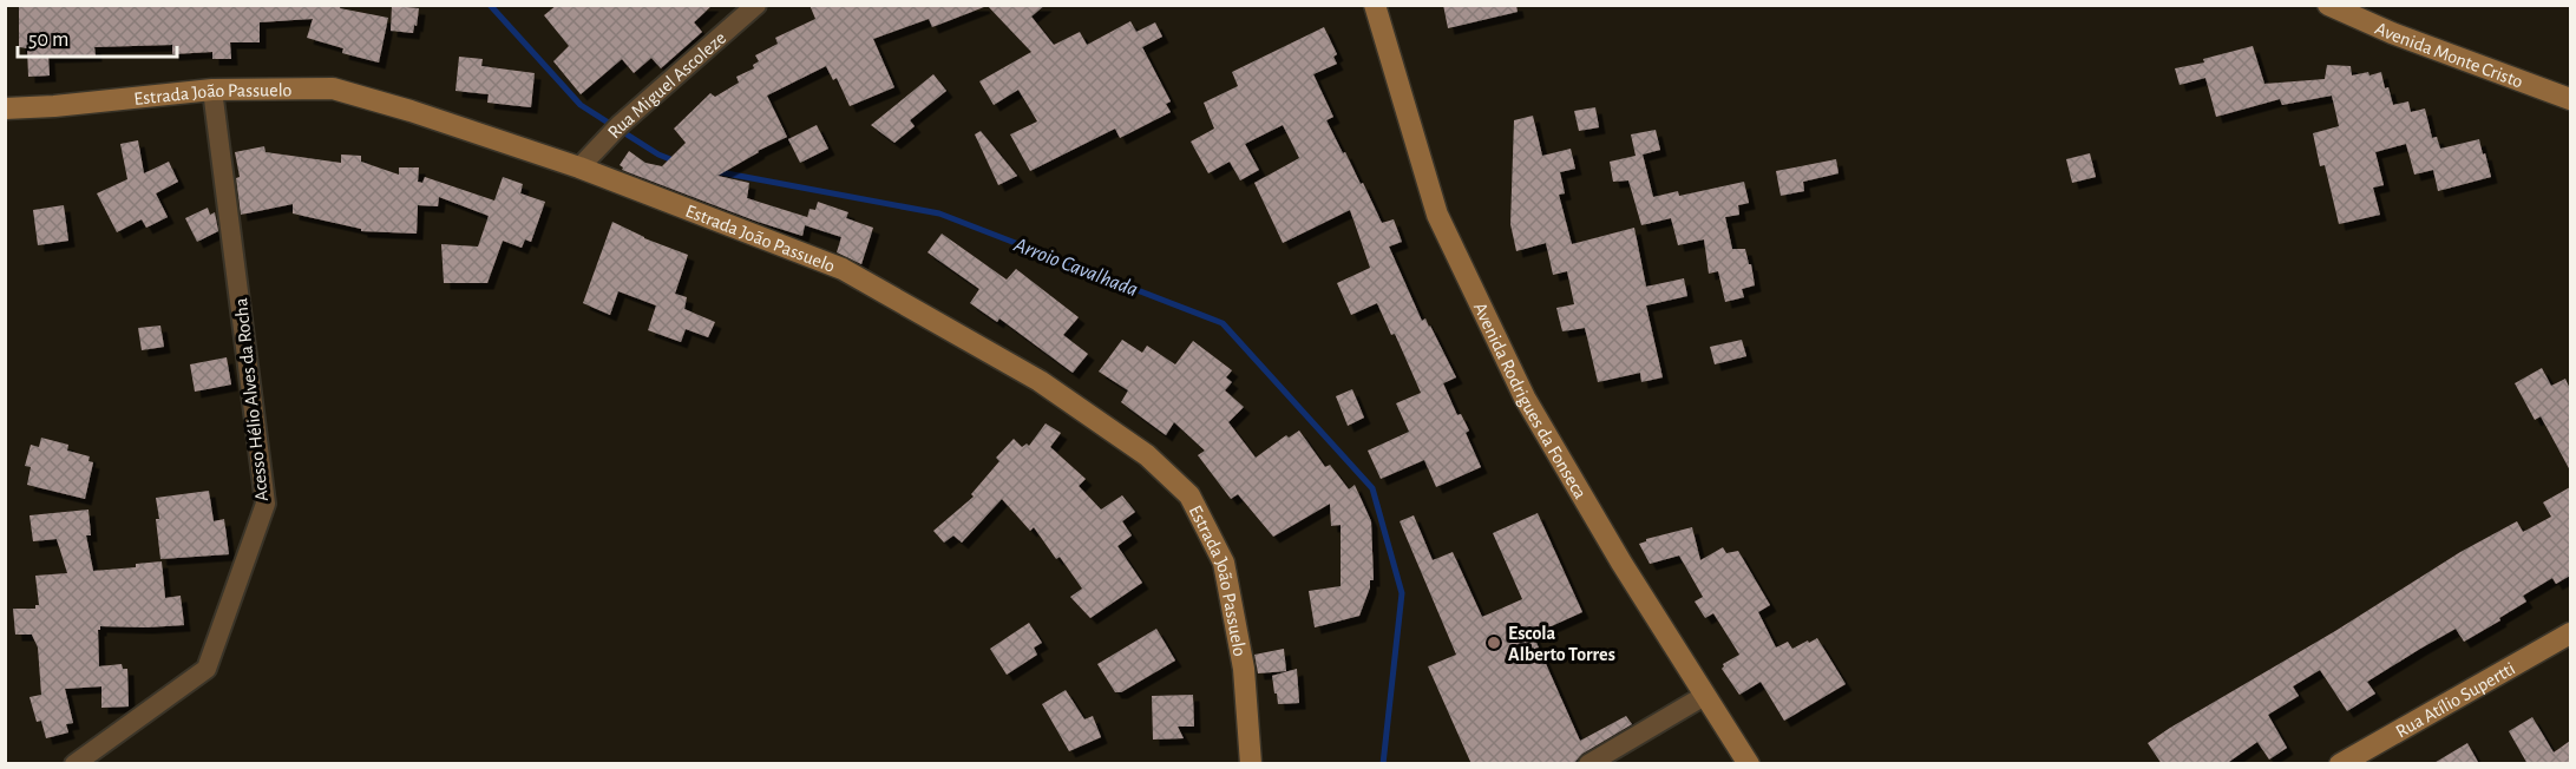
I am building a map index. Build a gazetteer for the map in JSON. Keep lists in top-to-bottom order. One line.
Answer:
{"streets":{"street":["Avenida Monte Cristo","Rua Miguel Ascoleze","Estrada João Passuelo","Avenida Rodrigues da Fonseca","Acesso Hélio Alves da Rocha","Rua Atílio Supertti"]},"crossings":[["Rua Miguel Ascoleze","Estrada João Passuelo"],["Estrada João Passuelo","Acesso Hélio Alves da Rocha"]],"water":["Arroio Cavalhada"],"places":["Escola Alberto Torres"],"scale_bar":"50 m"}
